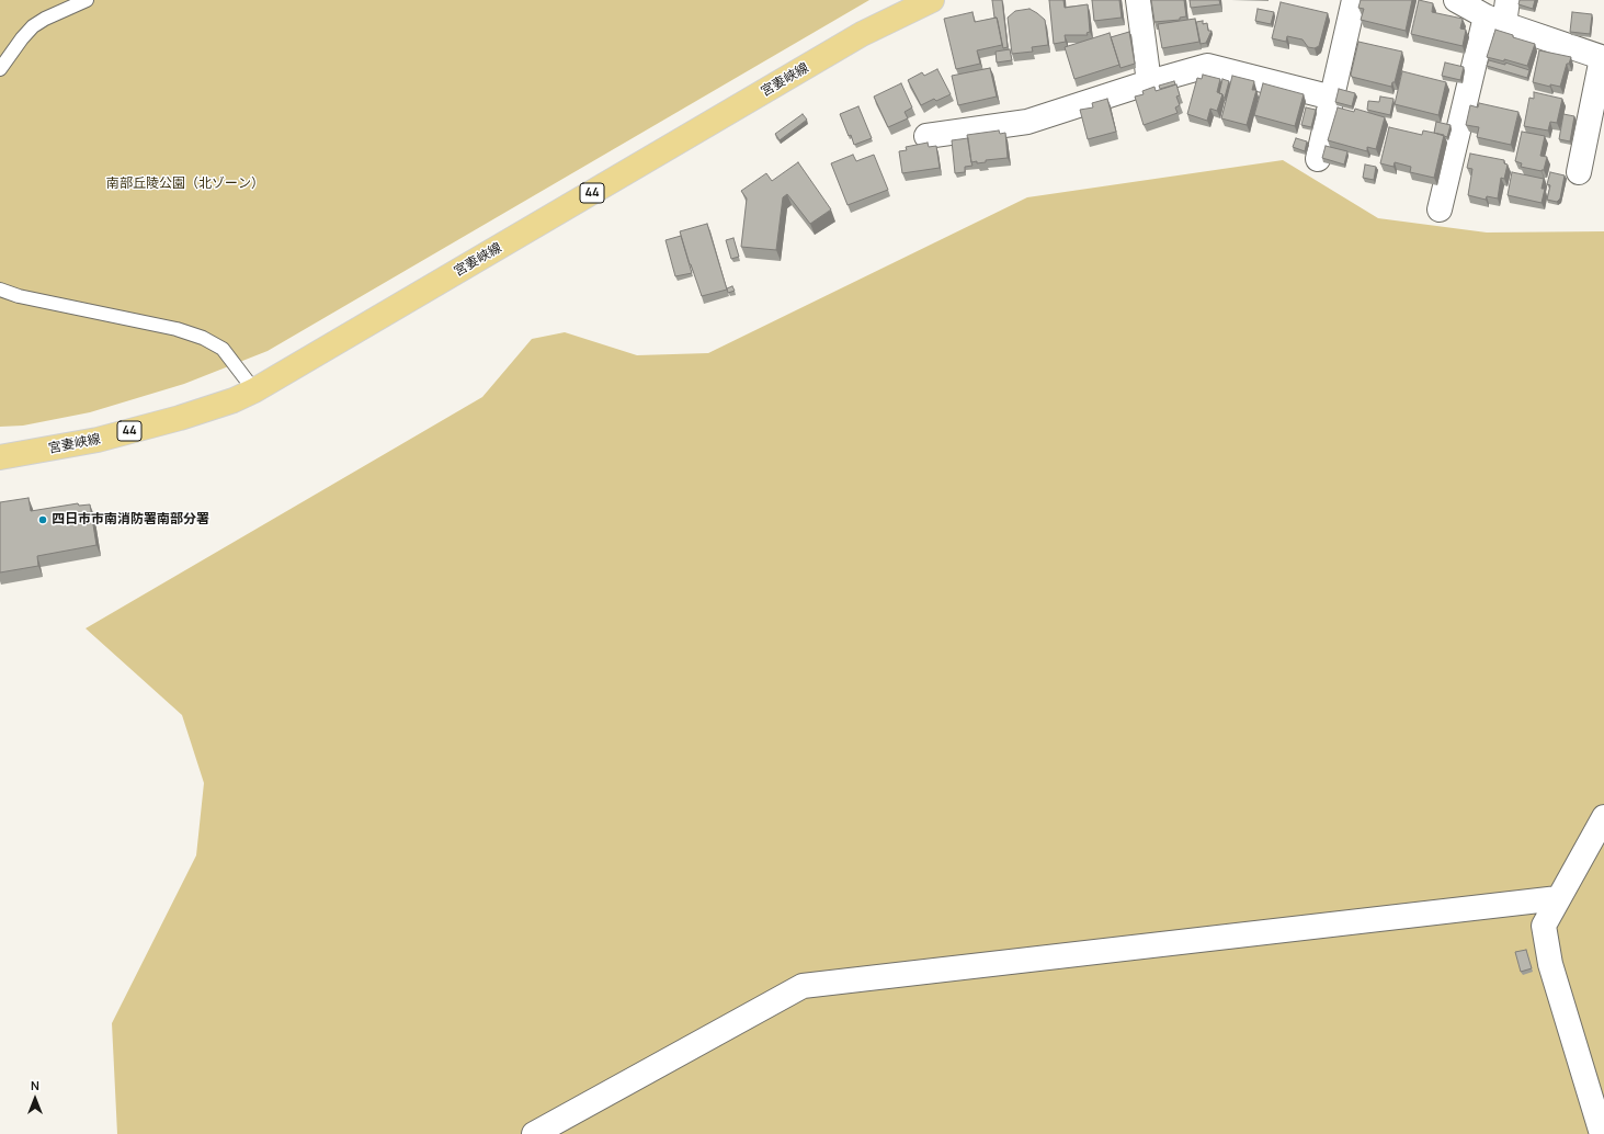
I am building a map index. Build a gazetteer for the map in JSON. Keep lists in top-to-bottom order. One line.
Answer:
{"streets":{"main road":["宮妻峡線","44"]},"parks":["南部丘陵公園（北ゾーン）"],"places":["四日市市南消防署南部分署"],"north":"top"}
